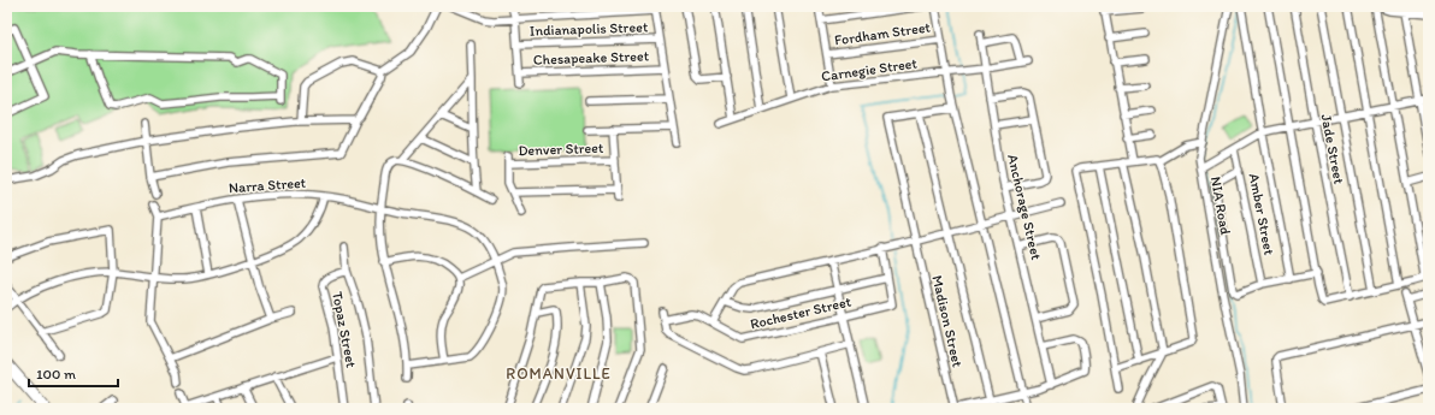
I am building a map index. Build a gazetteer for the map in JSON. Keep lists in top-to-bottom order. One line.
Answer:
{"streets":{"street":["Indianapolis Street","Fordham Street","Chesapeake Street","Carnegie Street","Denver Street","Jade Street","Narra Street","NIA Road","Anchorage Street","Amber Street","Rochester Street","Madison Street","Topaz Street"]},"crossings":[["Carnegie Street","Anchorage Street"]],"districts":["ROMANVILLE"],"scale_bar":"100 m"}
